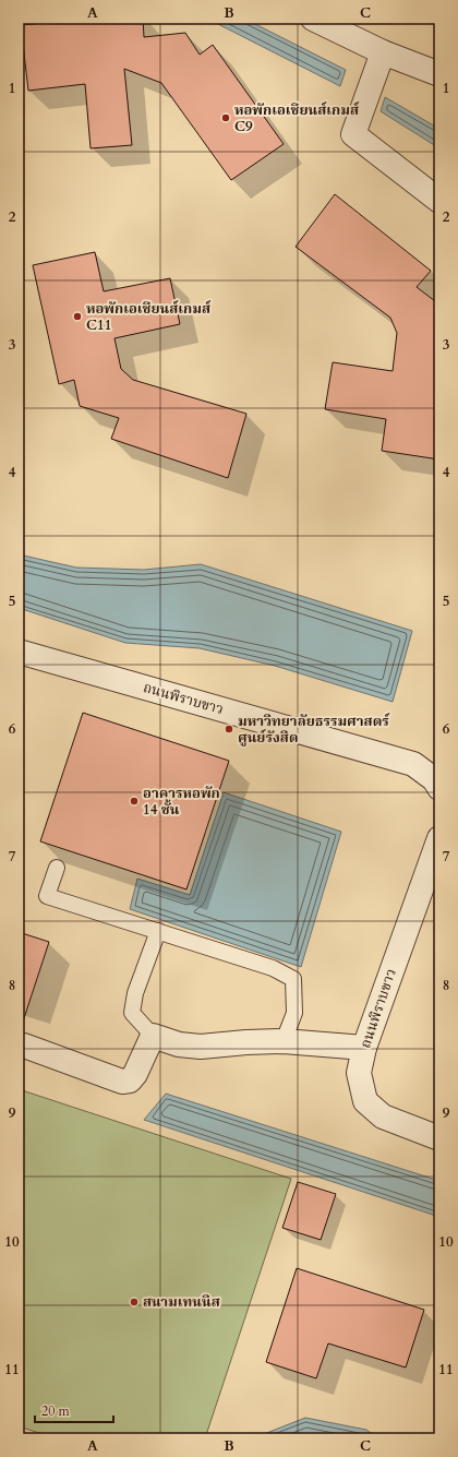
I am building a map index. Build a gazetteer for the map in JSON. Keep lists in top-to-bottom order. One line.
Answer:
{"streets":{"street":["ถนนพิราบขาว"]},"places":["หอพักเอเชียนส์เกมส์ C9","หอพักเอเชียนส์เกมส์ C11","มหาวิทยาลัยธรรมศาสตร์ ศูนย์รังสิต","อาคารหอพัก 14 ชั้น","สนามเทนนิส"],"scale_bar":"20 m","grid":{"columns":["A","B","C"],"rows":["1","2","3","4","5","6","7","8","9","10","11"]}}
